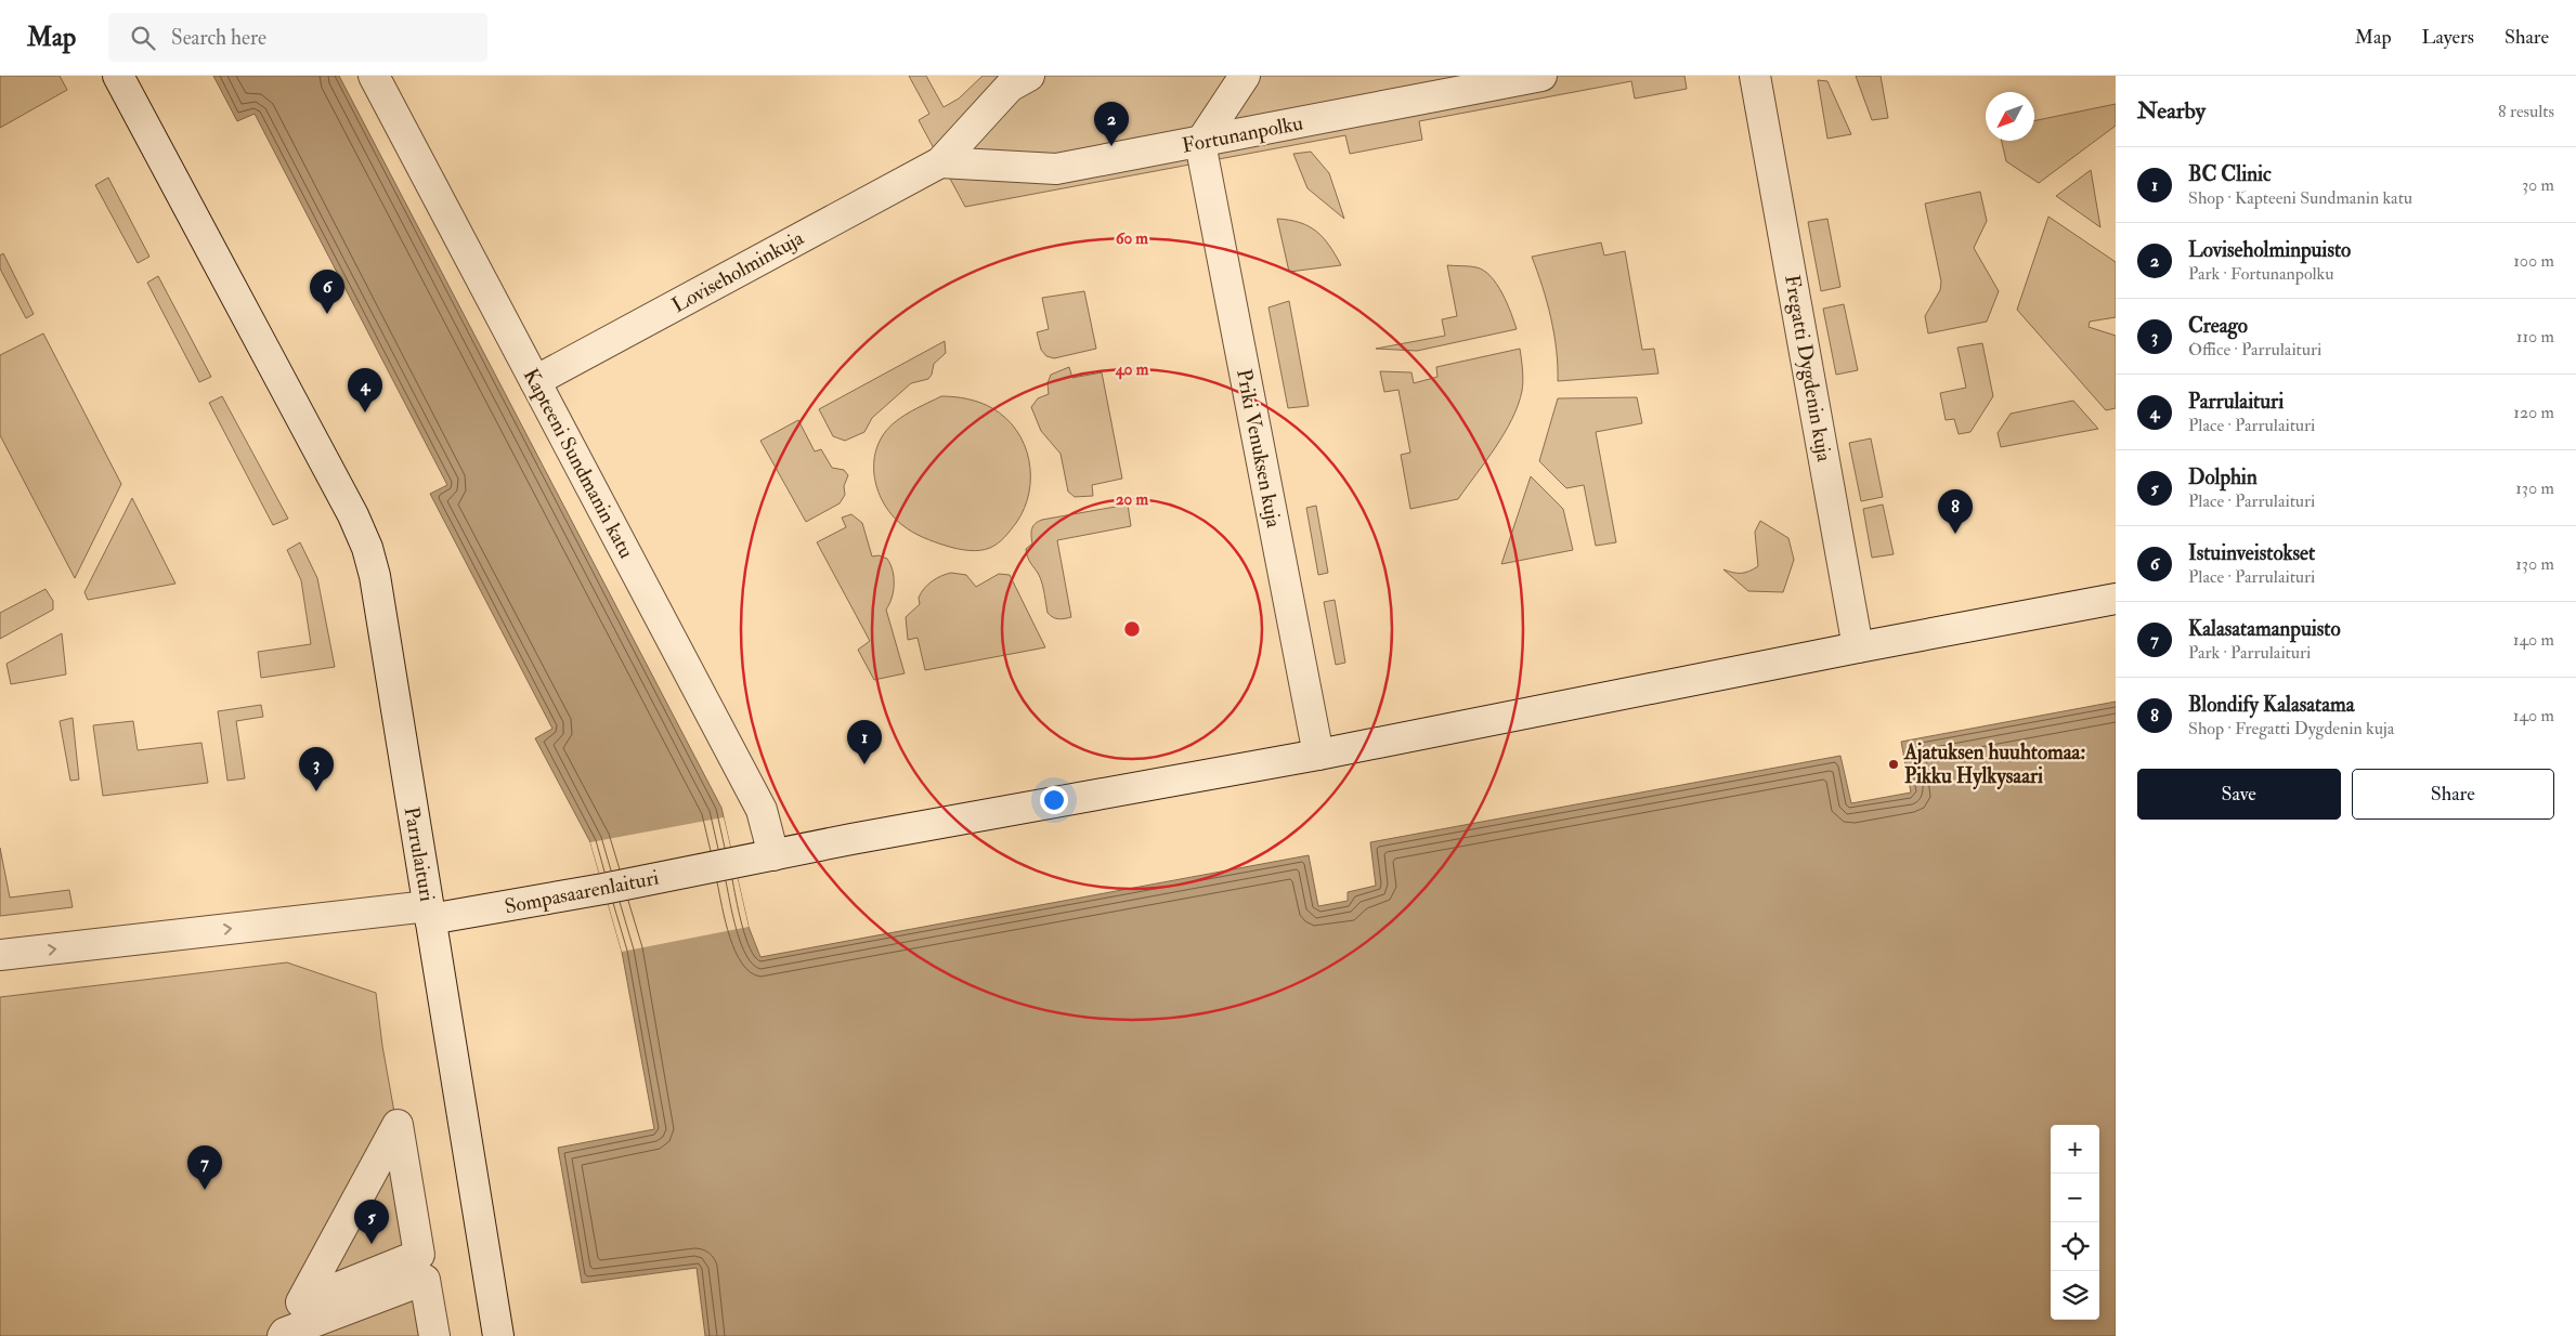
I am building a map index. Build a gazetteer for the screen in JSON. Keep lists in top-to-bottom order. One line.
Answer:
{"streets":{"street":["Fortunanpolku","Loviseholminkuja","Fregatti Dygdenin kuja","Priki Venuksen kuja","Kapteeni Sundmanin katu","Parrulaituri","Sompasaarenlaituri"]},"crossings":[["Fortunanpolku","Loviseholminkuja"],["Fortunanpolku","Priki Venuksen kuja"],["Loviseholminkuja","Kapteeni Sundmanin katu"],["Fregatti Dygdenin kuja","Sompasaarenlaituri"],["Priki Venuksen kuja","Sompasaarenlaituri"],["Kapteeni Sundmanin katu","Sompasaarenlaituri"],["Parrulaituri","Sompasaarenlaituri"]],"places":["Ajatuksen huuhtomaa: Pikku Hylkysaari"],"north":"bottom left","page":{"header":"Map","search":"Search here","nav":["Map","Layers","Share"],"heading":["Nearby","8 results"],"pins":["2","6","4","8","1","3","7","5"],"list":[{"mark":"1","name":"BC Clinic","note":"Shop · Kapteeni Sundmanin katu","value":"30 m"},{"mark":"2","name":"Loviseholminpuisto","note":"Park · Fortunanpolku","value":"100 m"},{"mark":"3","name":"Creago","note":"Office · Parrulaituri","value":"110 m"},{"mark":"4","name":"Parrulaituri","note":"Place · Parrulaituri","value":"120 m"},{"mark":"5","name":"Dolphin","note":"Place · Parrulaituri","value":"130 m"},{"mark":"6","name":"Istuinveistokset","note":"Place · Parrulaituri","value":"130 m"},{"mark":"7","name":"Kalasatamanpuisto","note":"Park · Parrulaituri","value":"140 m"},{"mark":"8","name":"Blondify Kalasatama","note":"Shop · Fregatti Dygdenin kuja","value":"140 m"}],"buttons":["Save","Share"],"map_buttons":["+","−"]},"rings":["60 m","40 m","20 m"]}
